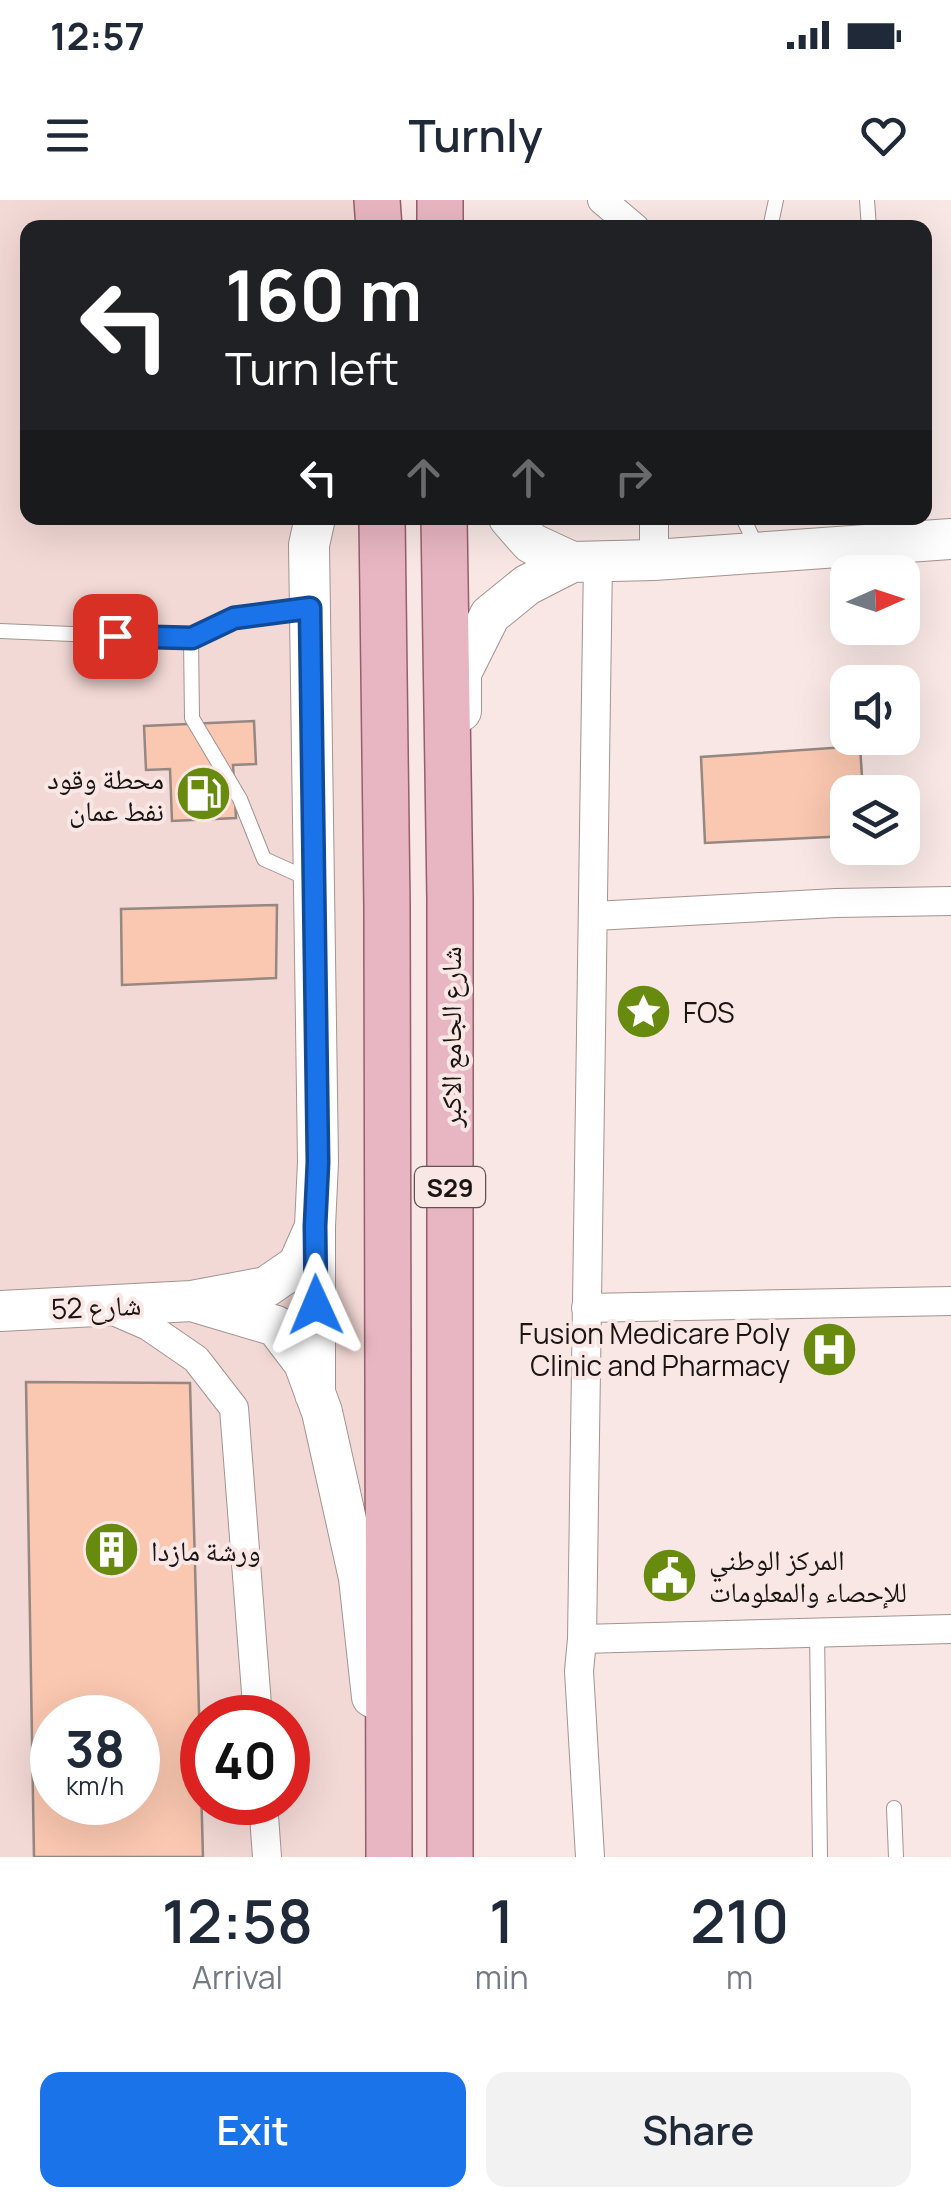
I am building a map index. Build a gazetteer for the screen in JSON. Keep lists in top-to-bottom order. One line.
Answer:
{"streets":{"main road":["شارع الجامع الاكبر","S29"],"street":["شارع 52"]},"places":{"fuel station":["محطة وقود نفط عمان"],"place":["FOS"],"hospital":["Fusion Medicare Poly Clinic and Pharmacy"],"building":["ورشة مازدا"],"public building":["المركز الوطني للإحصاء والمعلومات"]},"north":"right","page":{"status":"12:57","header":"Turnly","turn":["160 m","Turn left"],"speed":"38 km/h","limit":"40","eta":["12:58","Arrival","1","min","210","m"],"buttons":["Exit","Share"]}}
